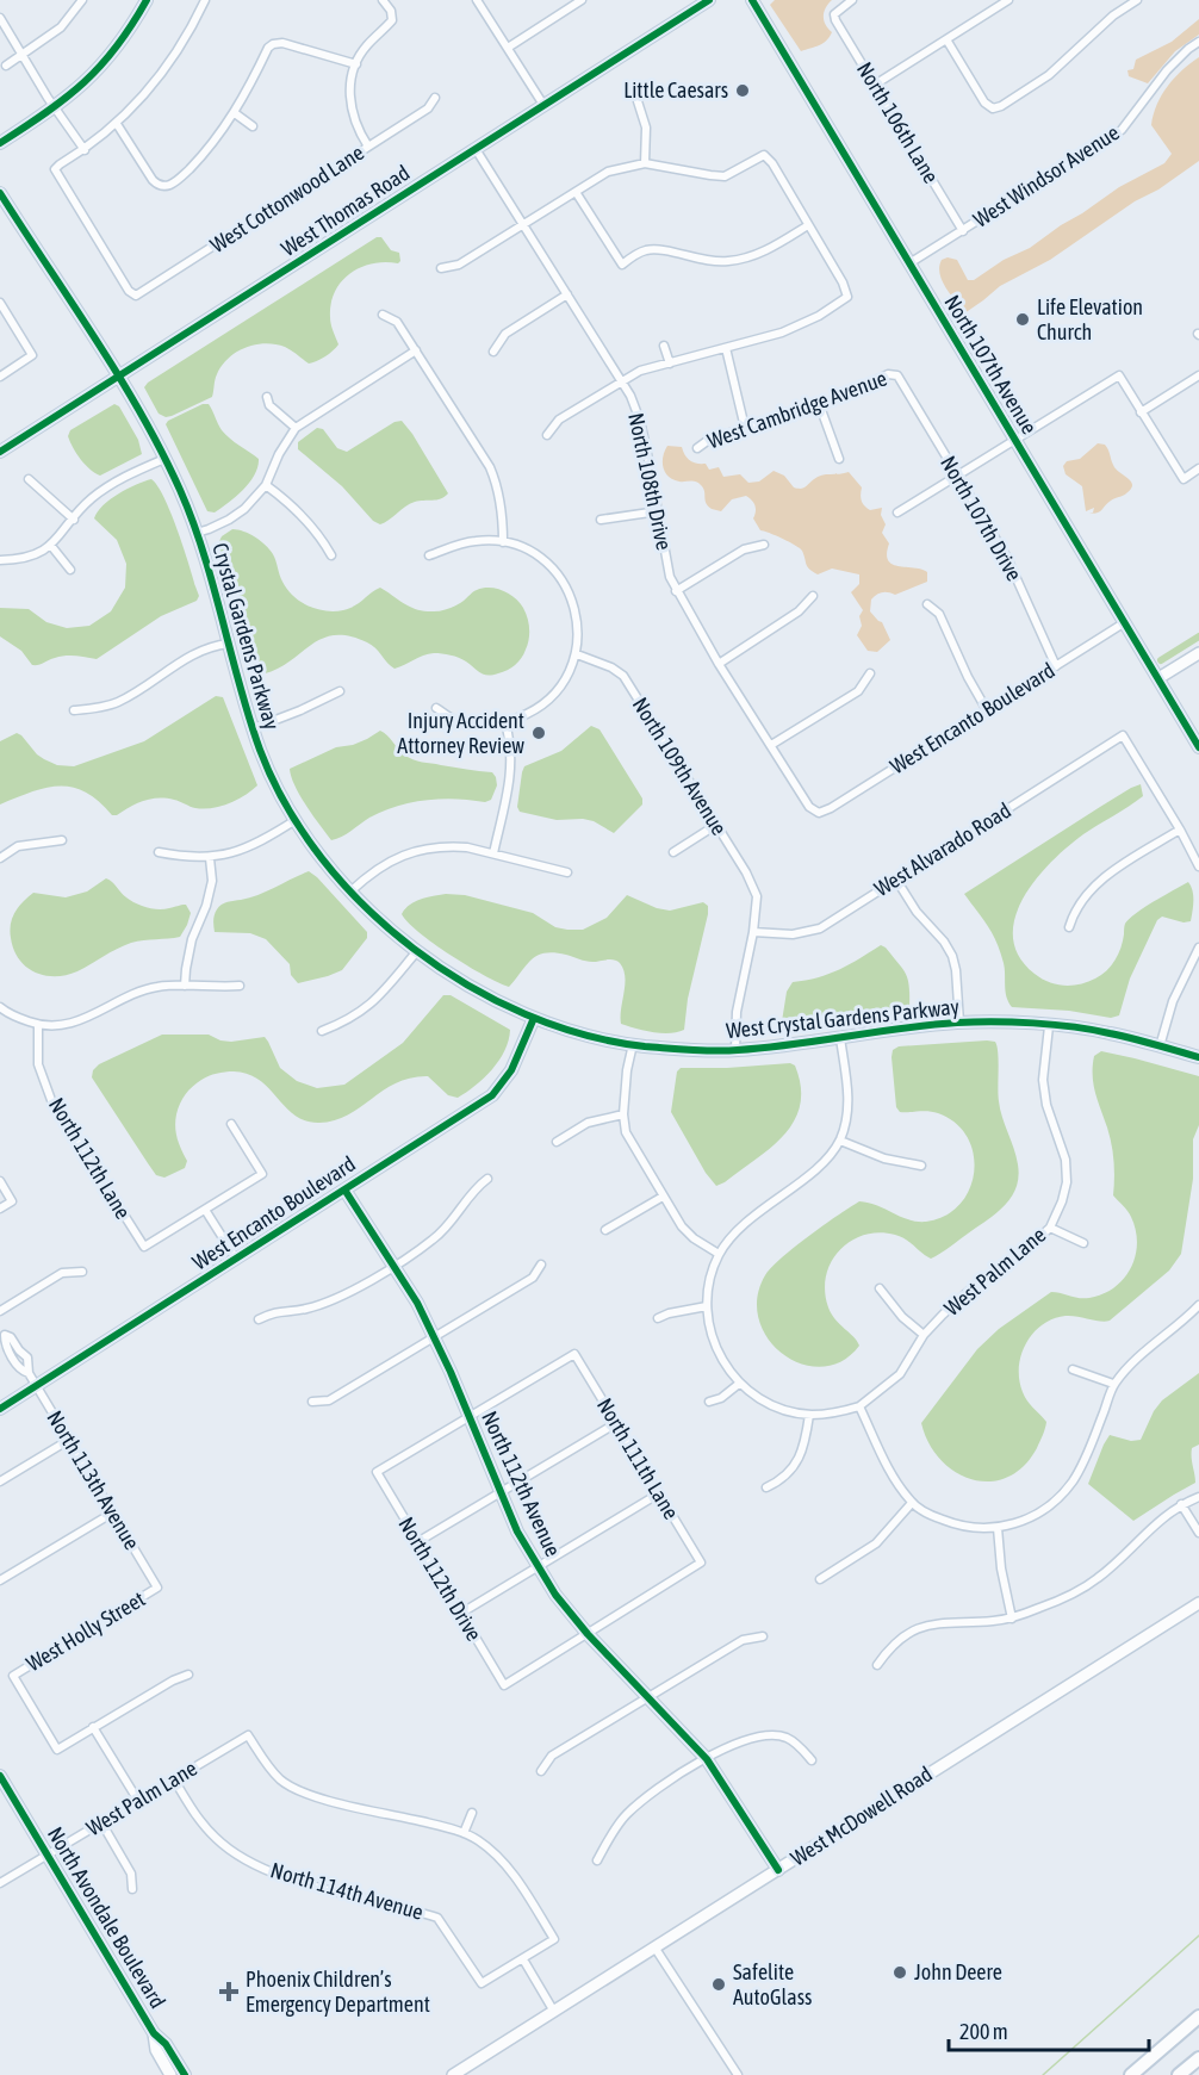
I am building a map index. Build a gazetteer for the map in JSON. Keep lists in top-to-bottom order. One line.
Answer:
{"streets":{"street":["North 106th Lane","West Windsor Avenue","West Cottonwood Lane","West Thomas Road","North 107th Avenue","West Cambridge Avenue","North 108th Drive","North 107th Drive","Crystal Gardens Parkway","West Encanto Boulevard","North 109th Avenue","West Alvarado Road","West Crystal Gardens Parkway","North 112th Lane","West Palm Lane","North 111th Lane","North 113th Avenue","North 112th Avenue","North 112th Drive","West Holly Street","West McDowell Road","North 114th Avenue","North Avondale Boulevard"]},"crossings":[["North 106th Lane","West Windsor Avenue"],["West Windsor Avenue","North 107th Avenue"],["West Thomas Road","North 108th Drive"],["West Thomas Road","Crystal Gardens Parkway"],["North 107th Avenue","West Encanto Boulevard"],["West Cambridge Avenue","North 107th Drive"],["North 108th Drive","West Encanto Boulevard"],["North 107th Drive","West Encanto Boulevard"],["Crystal Gardens Parkway","West Encanto Boulevard"],["Crystal Gardens Parkway","West Crystal Gardens Parkway"],["West Encanto Boulevard","West Crystal Gardens Parkway"],["West Encanto Boulevard","North 113th Avenue"],["West Encanto Boulevard","North 112th Avenue"],["North 109th Avenue","West Alvarado Road"],["North 109th Avenue","West Crystal Gardens Parkway"],["West Crystal Gardens Parkway","West Palm Lane"],["West Palm Lane","North 114th Avenue"],["West Palm Lane","North Avondale Boulevard"],["North 111th Lane","North 112th Avenue"],["North 111th Lane","North 112th Drive"],["North 113th Avenue","West Holly Street"],["North 112th Avenue","North 112th Drive"],["North 112th Avenue","West McDowell Road"]],"places":{"other":["Little Caesars","Life Elevation Church","Injury Accident Attorney Review","John Deere","Safelite AutoGlass"],"health":["Phoenix Children’s Emergency Department"]},"scale_bar":"200 m"}
